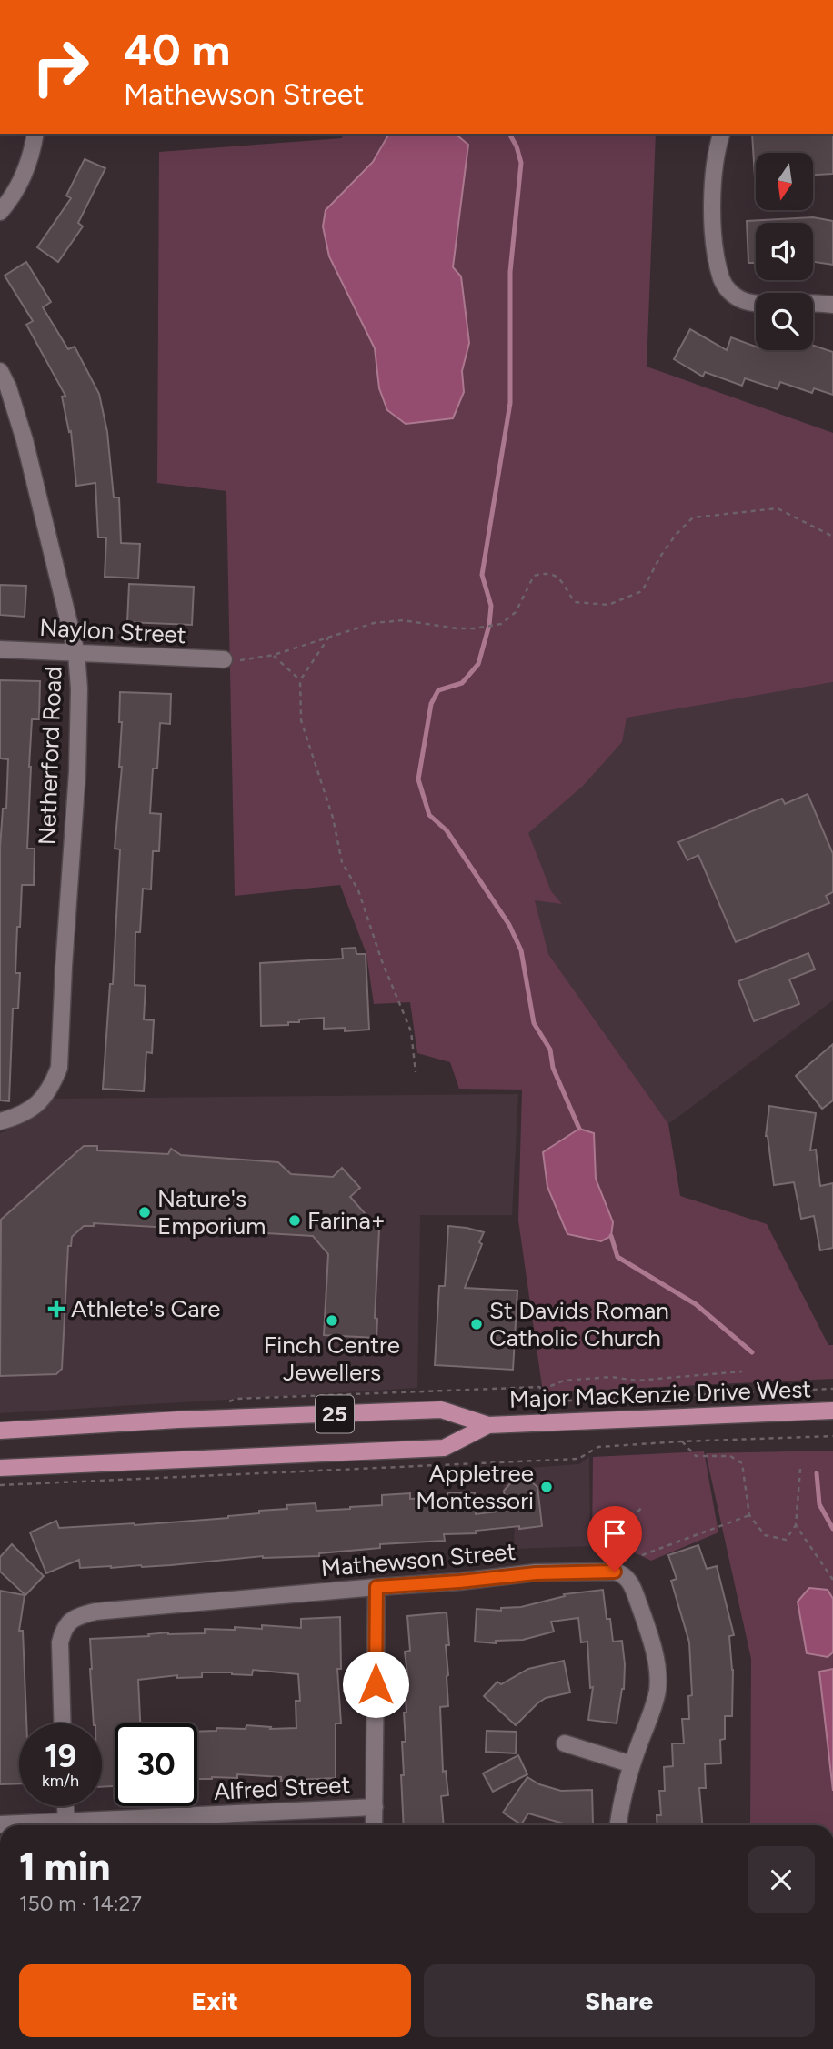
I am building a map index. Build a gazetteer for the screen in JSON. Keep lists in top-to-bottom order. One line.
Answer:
{"streets":{"main road":["Major MacKenzie Drive West","25"],"street":["Naylon Street","Netherford Road","Mathewson Street","Alfred Street"]},"crossings":[["Naylon Street","Netherford Road"]],"places":{"other":["Nature's Emporium","Farina+","Finch Centre Jewellers","St Davids Roman Catholic Church","Appletree Montessori"],"health":["Athlete's Care"]},"north":"bottom","page":{"turn":["40 m","Mathewson Street"],"speed":"19 km/h","limit":"30","heading":["1 min","150 m · 14:27"],"buttons":["Exit","Share"]}}
